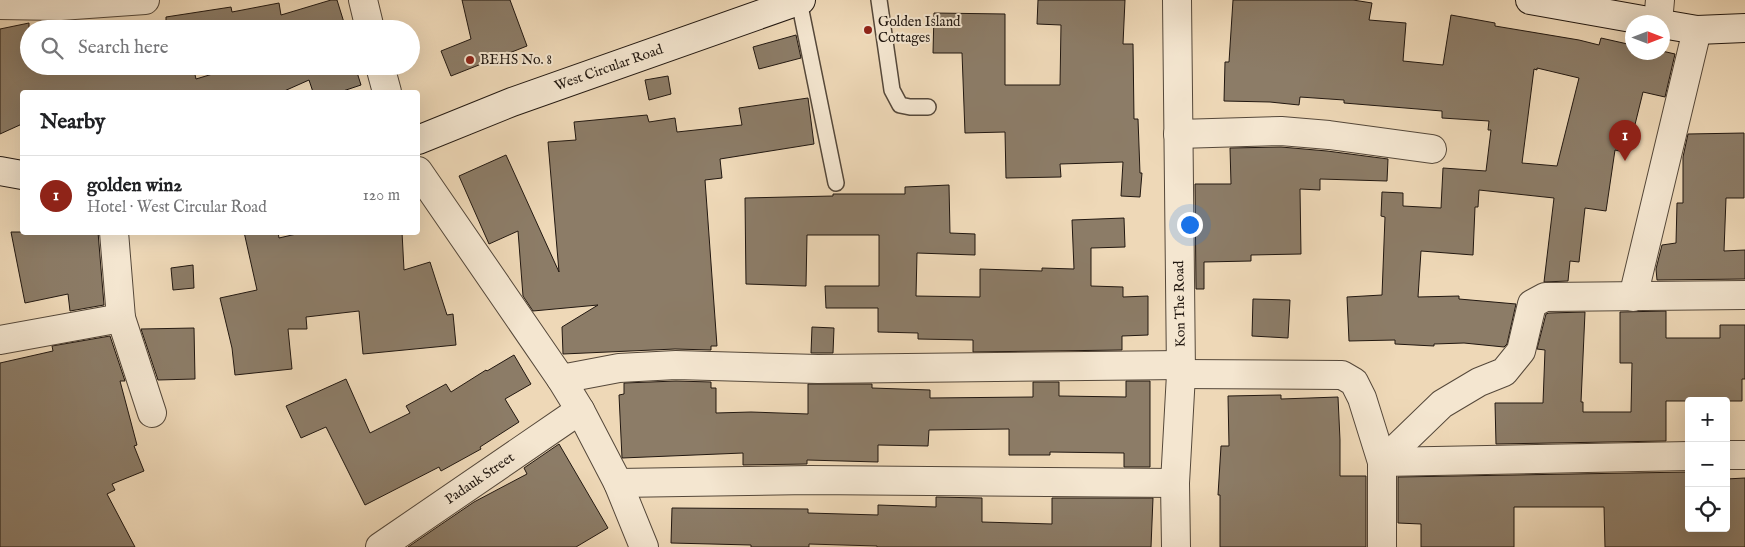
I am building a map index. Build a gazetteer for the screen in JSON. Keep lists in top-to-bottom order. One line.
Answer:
{"streets":{"street":["West Circular Road","Kon The Road","Padauk Street"]},"places":["Golden Island Cottages","BEHS No. 8"],"north":"right","page":{"search":"Search here","heading":"Nearby","pins":"1","list":[{"mark":"1","name":"golden win2","note":"Hotel · West Circular Road","value":"120 m"}],"map_buttons":["+","−"]}}
